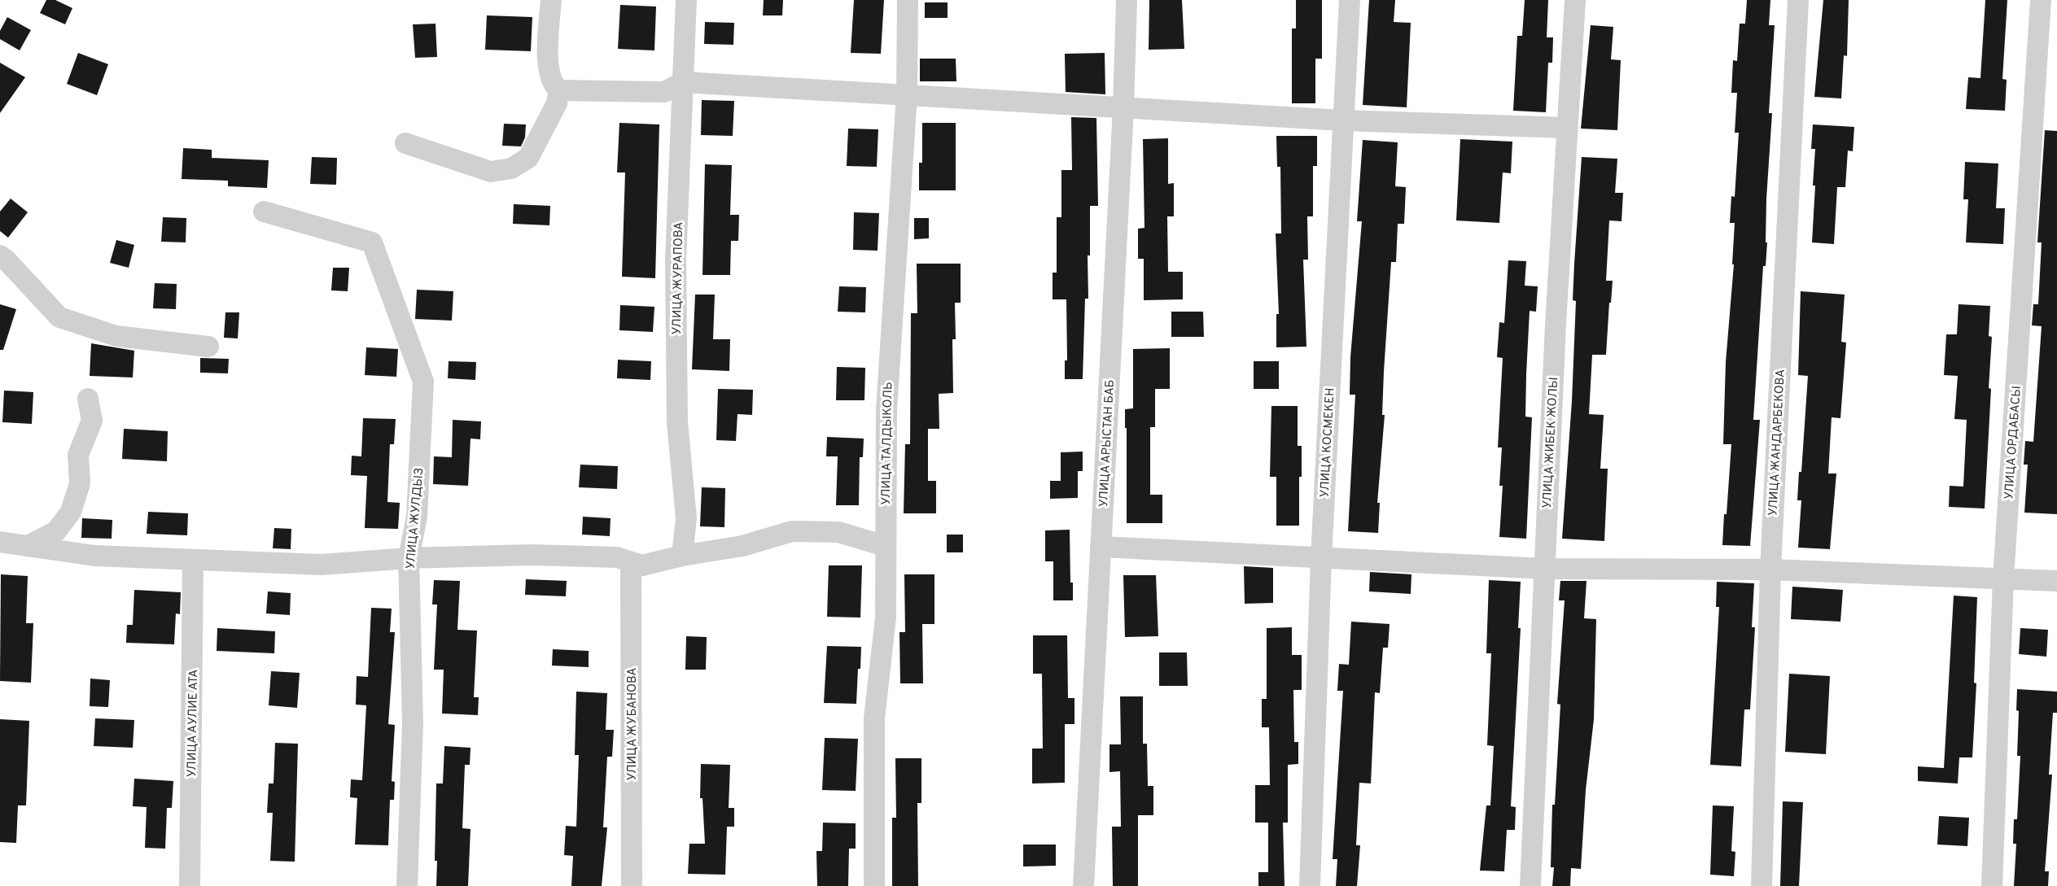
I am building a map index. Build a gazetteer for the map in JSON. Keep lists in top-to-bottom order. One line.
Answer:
{"streets":{"street":["УЛИЦА ЖУРАПОВА","УЛИЦА КОСМЕКЕН","УЛИЦА ЖИБЕК ЖОЛЫ","УЛИЦА ЖАНДАРБЕКОВА","УЛИЦА ОРДАБАСЫ","УЛИЦА ТАЛДЫКОЛЬ","УЛИЦА АРЫСТАН БАБ","УЛИЦА ЖУЛДЫЗ","УЛИЦА АУЛИЕ АТА","УЛИЦА ЖУБАНОВА"]}}
